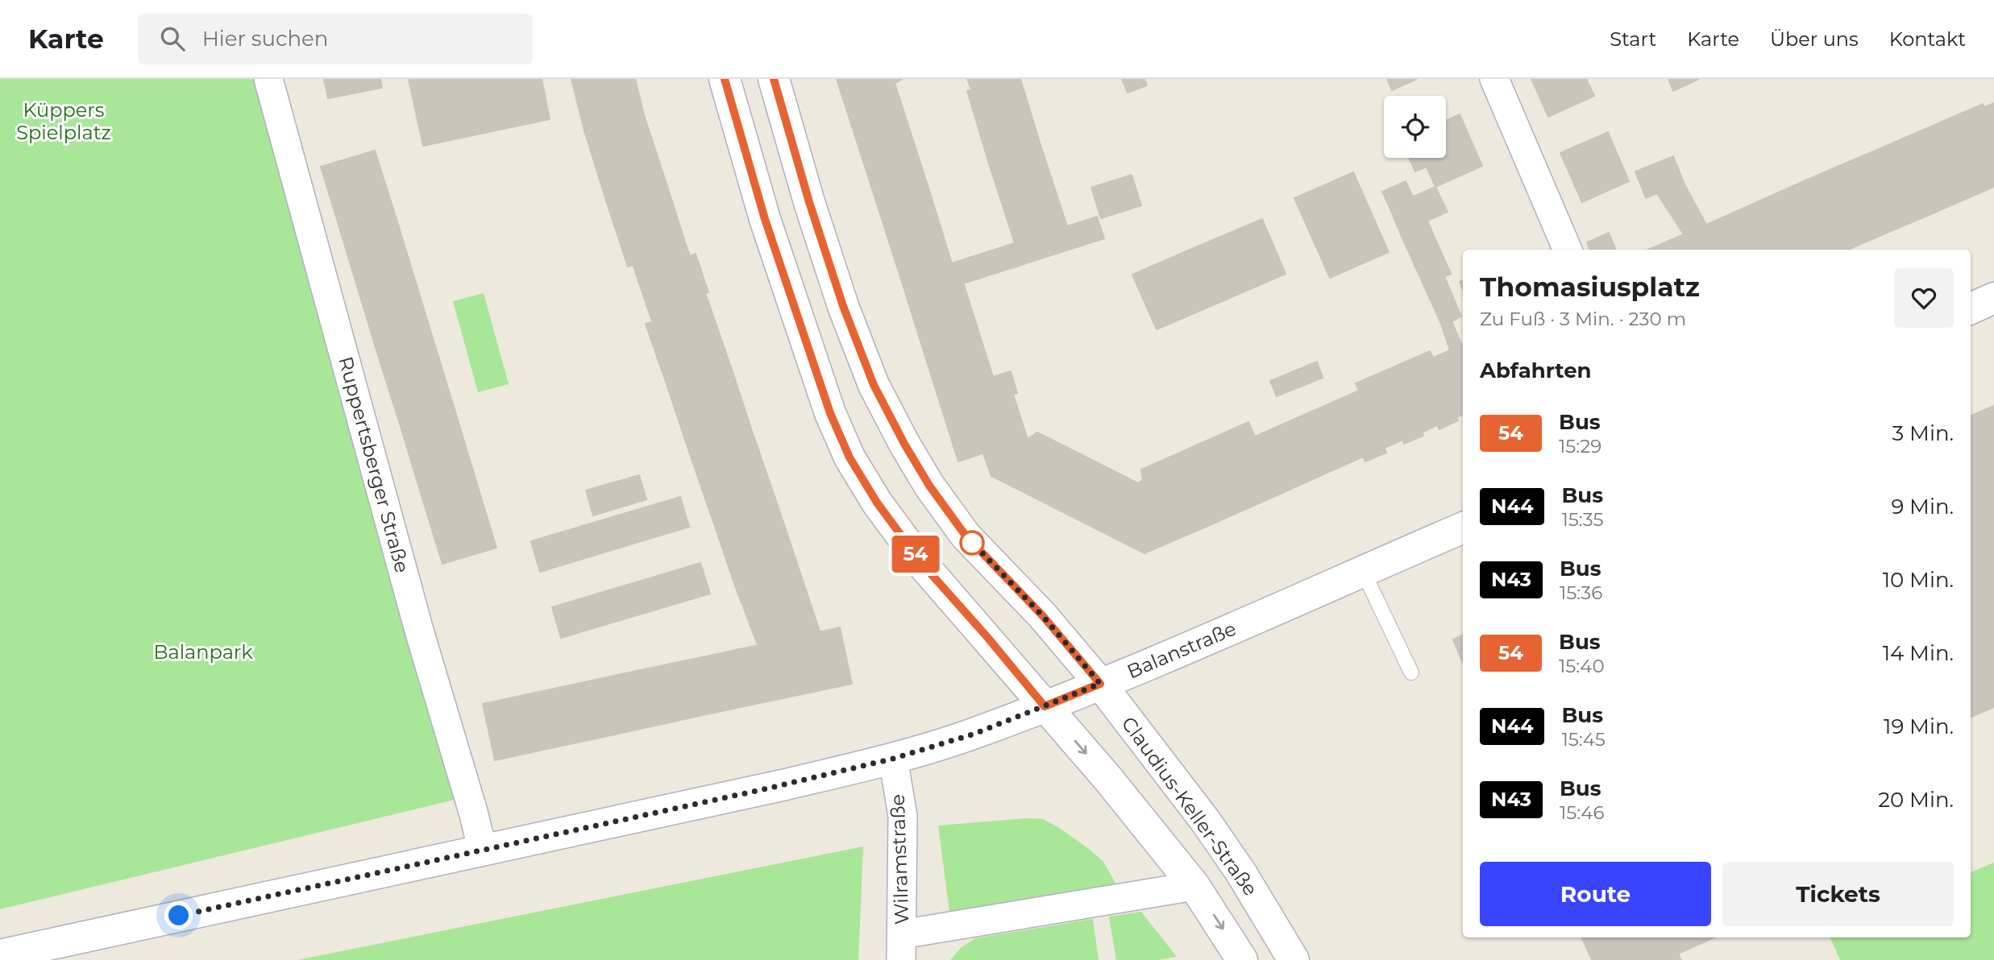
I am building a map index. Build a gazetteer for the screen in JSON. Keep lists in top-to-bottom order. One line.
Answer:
{"streets":{"main road":["Balanstraße","Claudius-Keller-Straße"],"street":["Ruppertsberger Straße","Wilramstraße"]},"crossings":[["Ruppertsberger Straße","Balanstraße"],["Balanstraße","Claudius-Keller-Straße"],["Balanstraße","Wilramstraße"]],"parks":["Küppers Spielplatz","Balanpark"],"lines":["bus line 54"],"page":{"header":"Karte","search":"Hier suchen","nav":["Start","Karte","Über uns","Kontakt"],"on_map":"54","heading":[["Thomasiusplatz","Zu Fuß · 3 Min. · 230 m"],"Abfahrten"],"list":[{"mark":"54","name":"Bus","note":"15:29","value":"3 Min."},{"mark":"N44","name":"Bus","note":"15:35","value":"9 Min."},{"mark":"N43","name":"Bus","note":"15:36","value":"10 Min."},{"mark":"54","name":"Bus","note":"15:40","value":"14 Min."},{"mark":"N44","name":"Bus","note":"15:45","value":"19 Min."},{"mark":"N43","name":"Bus","note":"15:46","value":"20 Min."}],"buttons":["Route","Tickets"]}}
